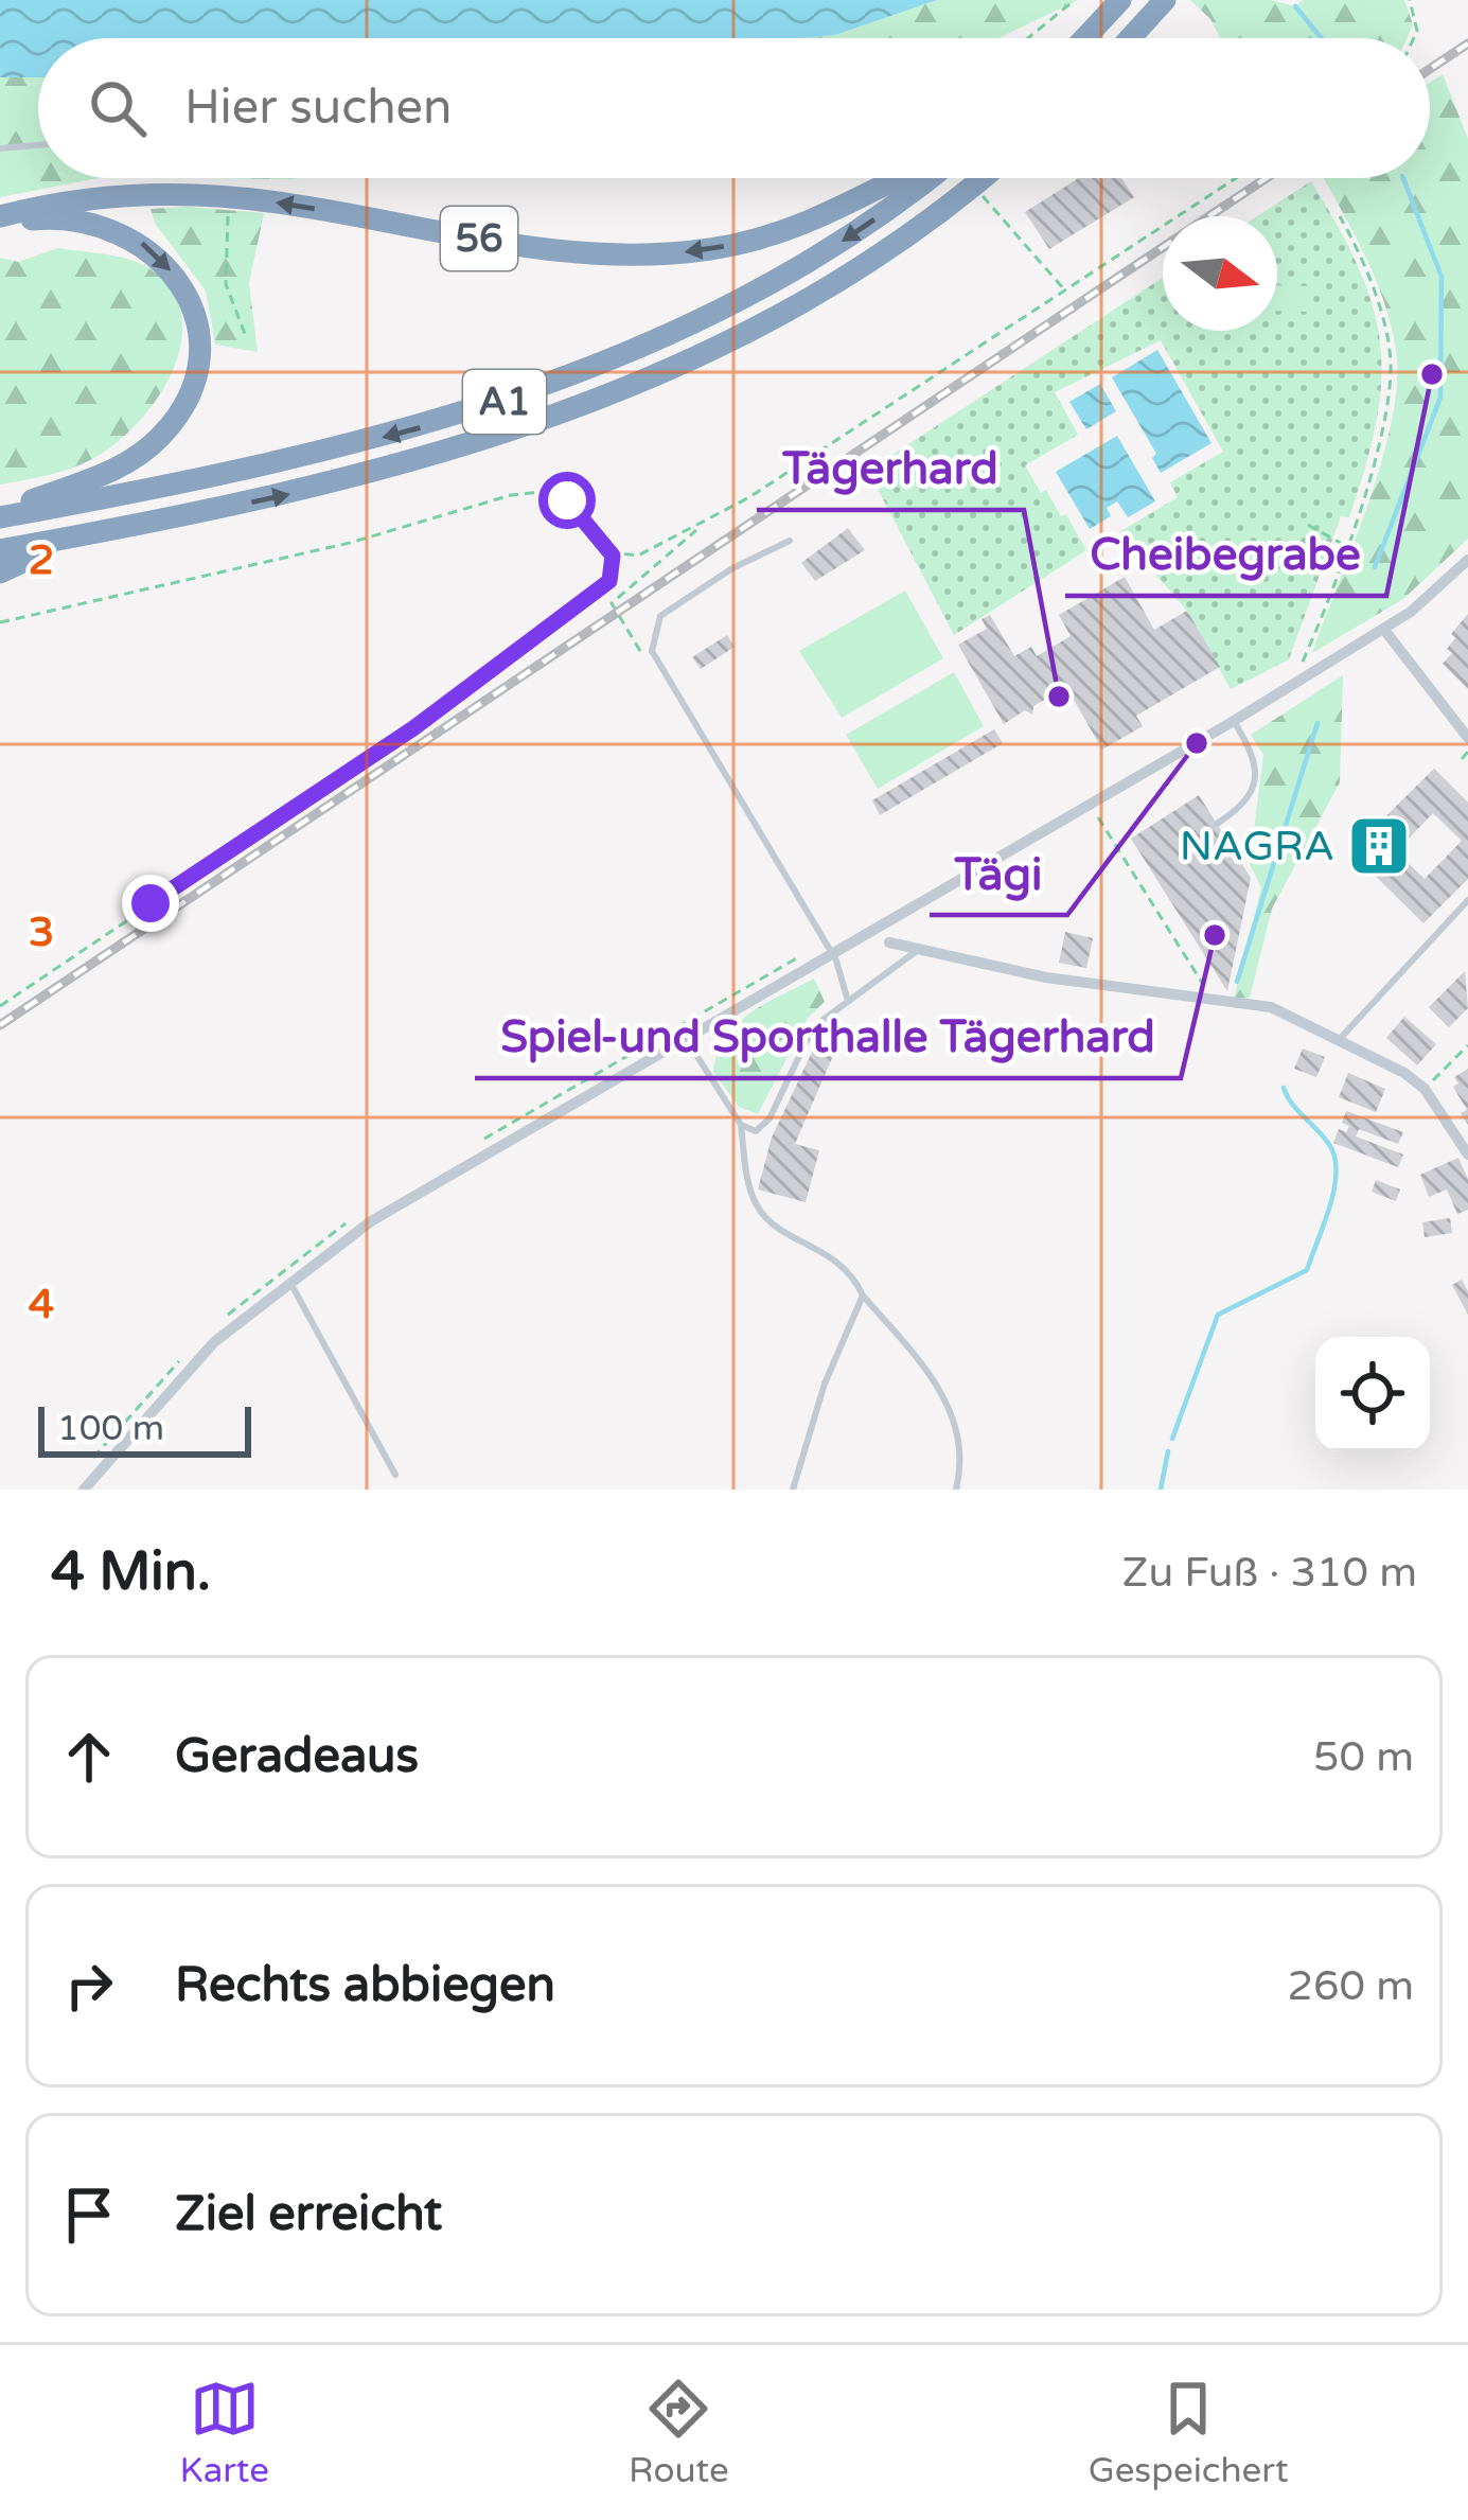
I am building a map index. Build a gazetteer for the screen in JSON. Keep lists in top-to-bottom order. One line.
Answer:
{"streets":{"highway":["56","A1"]},"places":{"other":["Cheibegrabe","Tägerhard","Tägi","Spiel-und Sporthalle Tägerhard"],"building":["NAGRA"]},"scale_bar":"100 m","north":"right","page":{"search":"Hier suchen","scale":"100 m","heading":["4 Min.","Zu Fuß · 310 m"],"list":[["Geradeaus","50 m"],["Rechts abbiegen","260 m"],"Ziel erreicht"],"nav":["Karte","Route","Gespeichert"]},"grid":{"rows":["2","3","4"]}}
